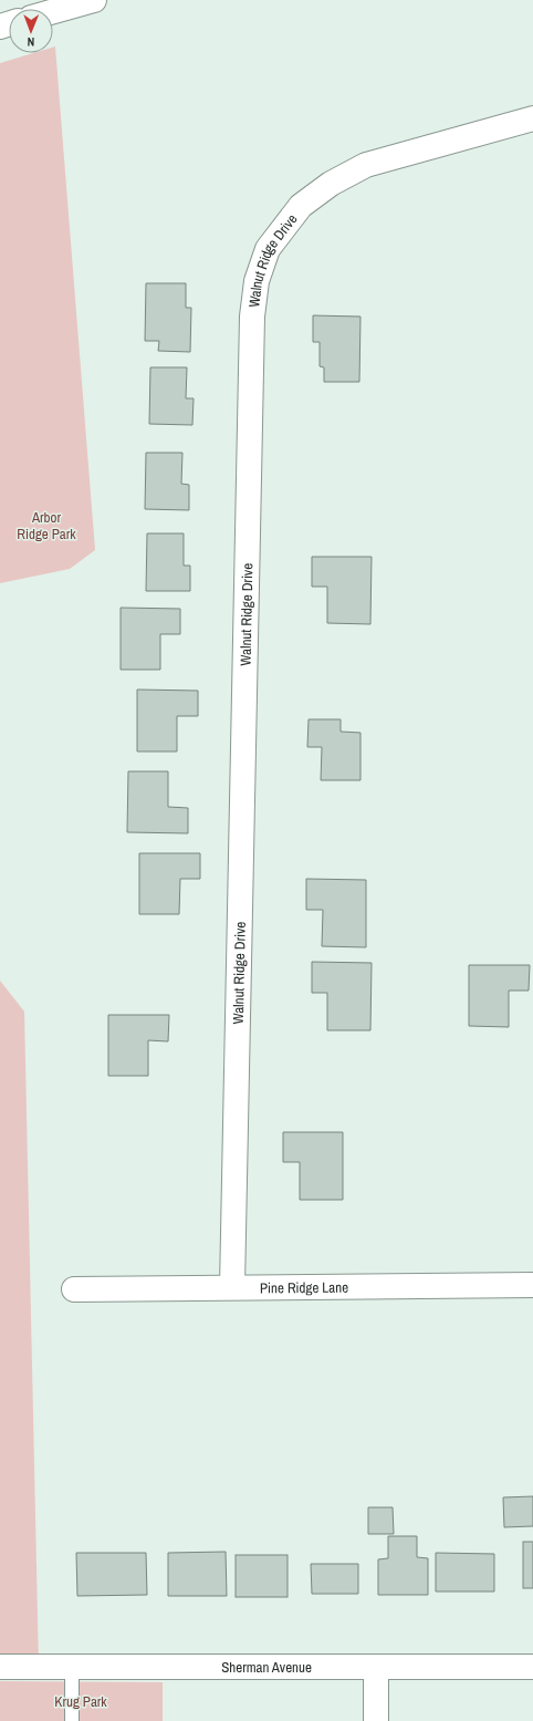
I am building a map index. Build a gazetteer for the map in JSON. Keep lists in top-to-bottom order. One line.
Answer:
{"streets":{"street":["Walnut Ridge Drive","Pine Ridge Lane","Sherman Avenue"]},"crossings":[["Walnut Ridge Drive","Pine Ridge Lane"]],"parks":["Arbor Ridge Park","Krug Park"],"north":"bottom"}
